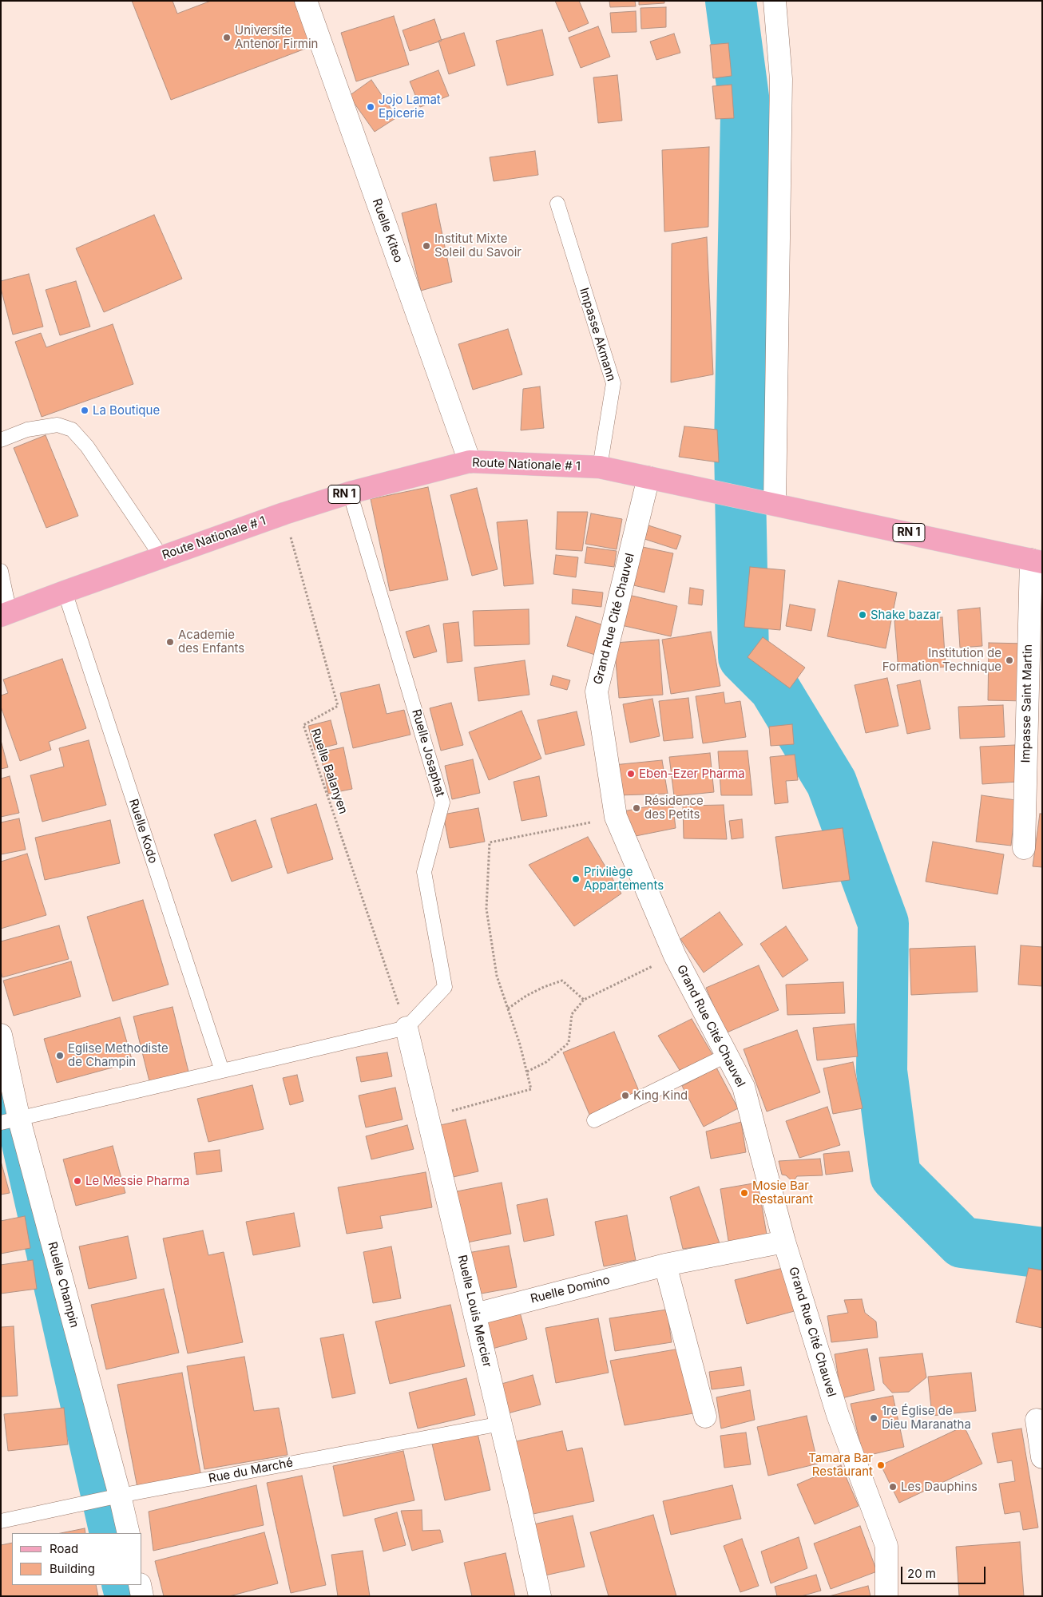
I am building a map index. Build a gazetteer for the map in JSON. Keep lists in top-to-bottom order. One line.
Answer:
{"streets":{"main road":["Route Nationale # 1","RN 1"],"street":["Ruelle Kiteo","Grand Rue Cité Chauvel","Impasse Saint Martin","Ruelle Champin","Ruelle Domino","Ruelle Louis Mercier"],"lane":["Impasse Akmann","Ruelle Josaphat","Ruelle Kodo","Rue du Marché"],"path":["Ruelle Balanyen"]},"crossings":[["Ruelle Kiteo","Route Nationale # 1"],["Impasse Akmann","Route Nationale # 1"],["Route Nationale # 1","Grand Rue Cité Chauvel"],["Route Nationale # 1","Impasse Saint Martin"],["Route Nationale # 1","Ruelle Josaphat"],["Route Nationale # 1","Ruelle Balanyen"],["Route Nationale # 1","Ruelle Kodo"],["Grand Rue Cité Chauvel","Ruelle Domino"],["Ruelle Josaphat","Ruelle Balanyen"],["Ruelle Josaphat","Ruelle Louis Mercier"],["Ruelle Balanyen","Ruelle Louis Mercier"],["Ruelle Champin","Rue du Marché"],["Ruelle Domino","Ruelle Louis Mercier"],["Ruelle Louis Mercier","Rue du Marché"]],"places":["Universite Antenor Firmin","Jojo Lamat Epicerie","Institut Mixte Soleil du Savoir","La Boutique","Shake bazar","Academie des Enfants","Institution de Formation Technique","Eben-Ezer Pharma","Résidence des Petits","Privilège Appartements","Eglise Methodiste de Champin","King Kind","Le Messie Pharma","Mosie Bar Restaurant","1re Église de Dieu Maranatha","Tamara Bar Restaurant","Les Dauphins"],"legend":["Road","Building"],"scale_bar":"20 m"}
